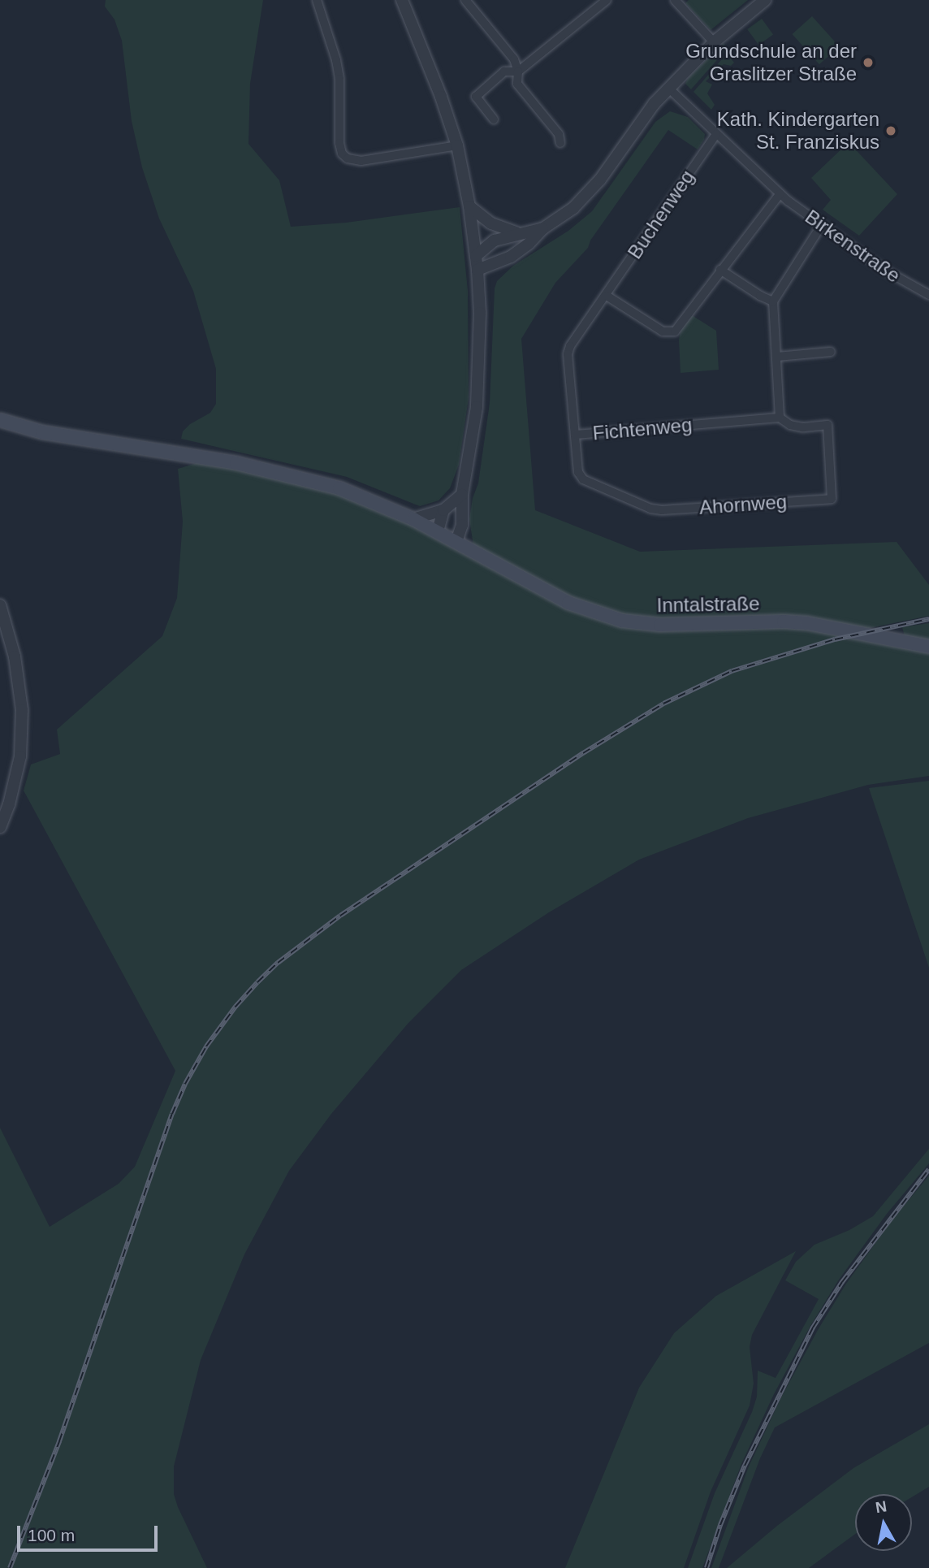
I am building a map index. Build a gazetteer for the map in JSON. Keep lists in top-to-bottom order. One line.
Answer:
{"streets":{"main road":["Inntalstraße"],"street":["Buchenweg","Birkenstraße","Fichtenweg","Ahornweg"]},"crossings":[["Buchenweg","Birkenstraße"],["Buchenweg","Fichtenweg"],["Fichtenweg","Ahornweg"]],"places":["Grundschule an der Graslitzer Straße","Kath. Kindergarten St. Franziskus"],"scale_bar":"100 m","north":"top"}
